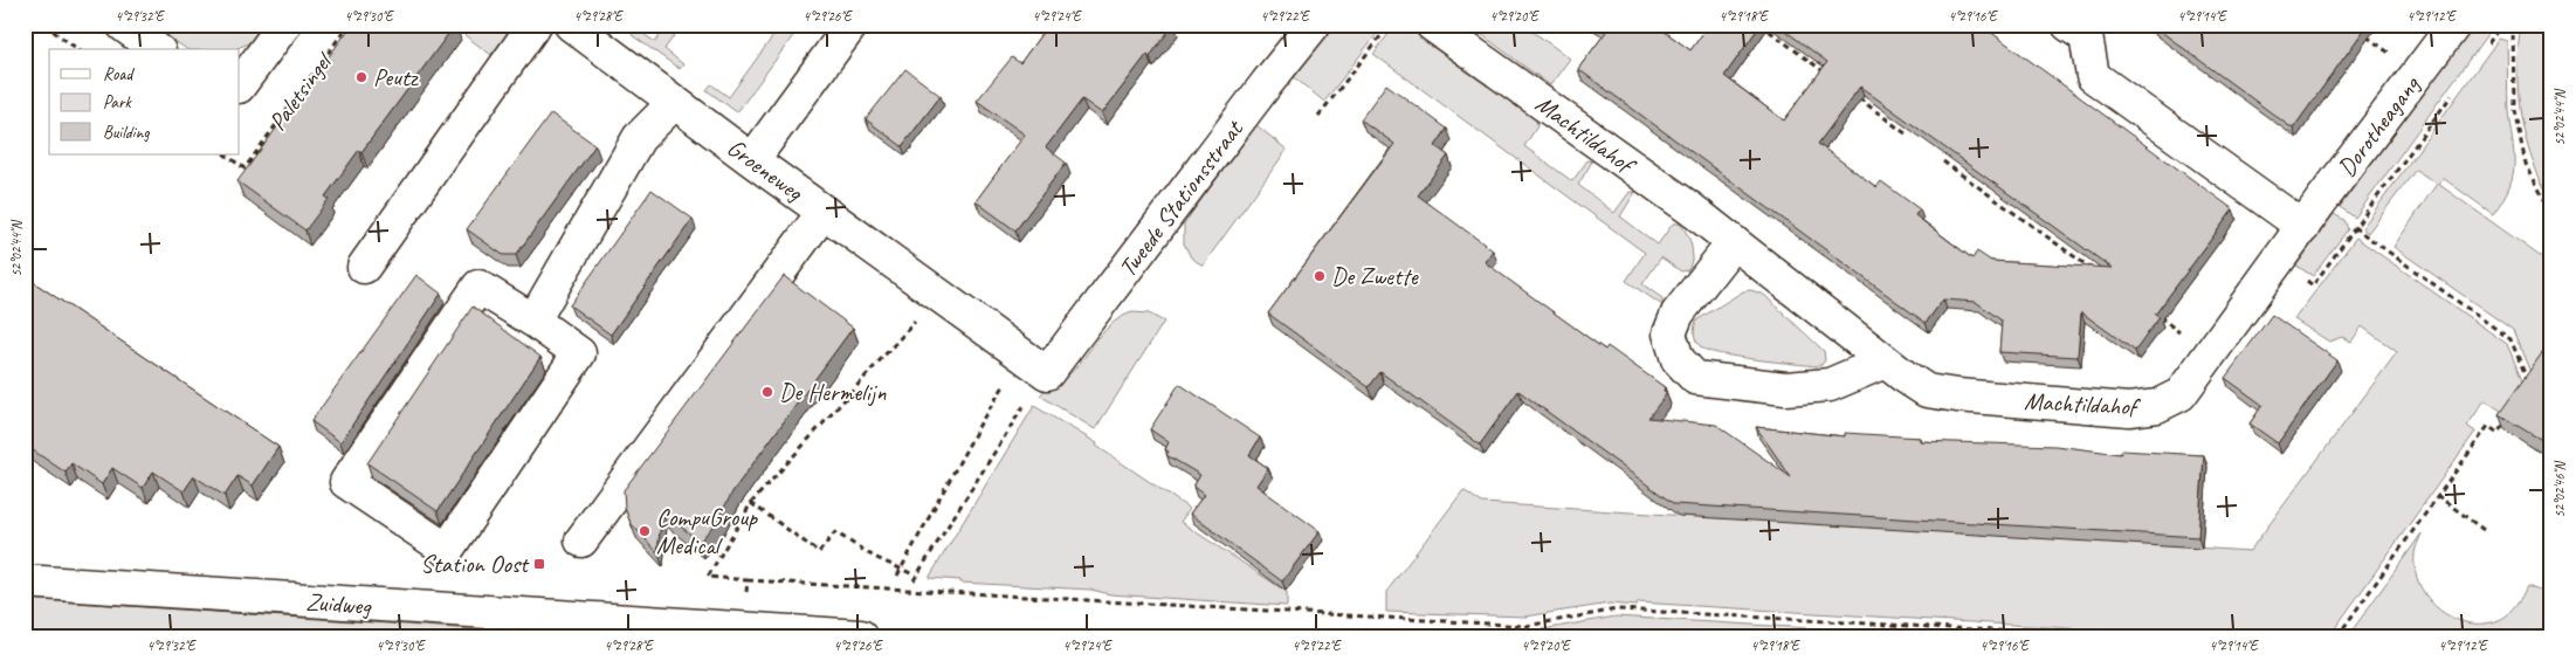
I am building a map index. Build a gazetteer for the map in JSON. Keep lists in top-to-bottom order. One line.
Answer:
{"streets":{"street":["Paletsingel","Dorotheagang","Machtildahof","Groeneweg","Tweede Stationsstraat","Zuidweg"]},"crossings":[["Dorotheagang","Machtildahof"],["Groeneweg","Tweede Stationsstraat"]],"places":{"other":["Peutz","De Zwette","De Hermelijn","CompuGroup Medical"],"transit":["Station Oost"]},"legend":["Road","Park","Building"],"coordinates":["4°29'32\"E","4°29'30\"E","4°29'28\"E","4°29'26\"E","4°29'24\"E","4°29'22\"E","4°29'20\"E","4°29'18\"E","4°29'16\"E","4°29'14\"E","4°29'12\"E","52°02'44\"N","52°02'46\"N"]}
